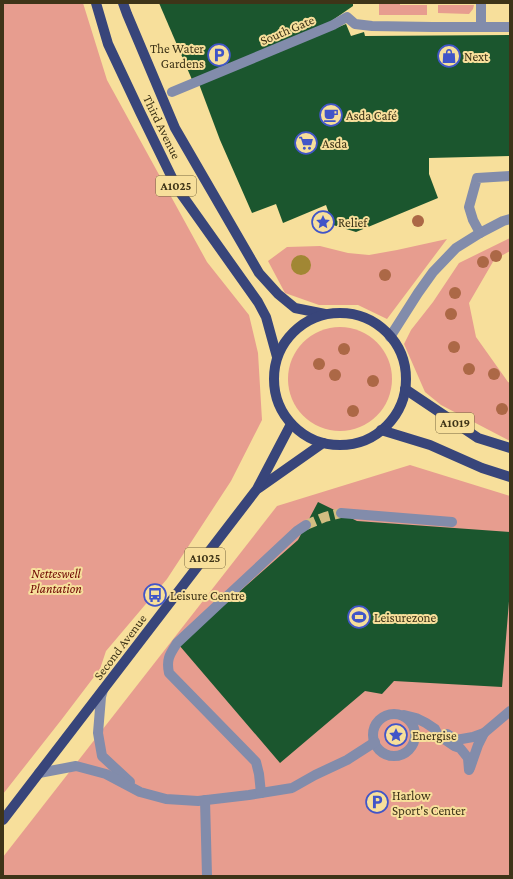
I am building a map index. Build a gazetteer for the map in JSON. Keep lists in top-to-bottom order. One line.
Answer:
{"streets":{"main road":["Third Avenue","A1025","A1019","Second Avenue"],"street":["South Gate"]},"crossings":[["Third Avenue","A1019"],["Third Avenue","Second Avenue"],["A1019","Second Avenue"]],"parks":["Netteswell Plantation"],"places":{"parking":["The Water Gardens","Harlow Sport's Center"],"shop":["Next"],"cafe":["Asda Café"],"supermarket":["Asda"],"place":["Relief","Energise"],"bus stop":["Leisure Centre"],"sports":["Leisurezone"]}}
